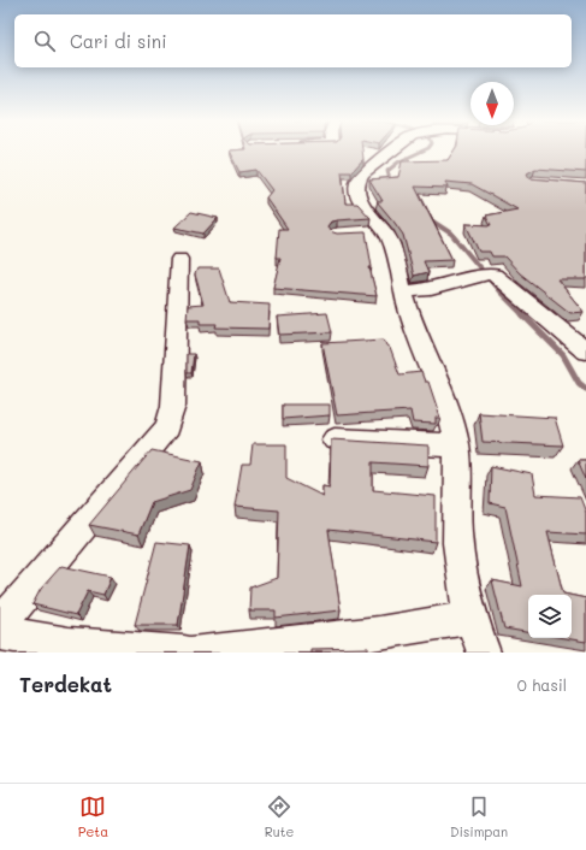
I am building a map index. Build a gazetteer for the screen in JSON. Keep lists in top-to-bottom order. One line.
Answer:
{"north":"bottom","page":{"search":"Cari di sini","heading":["Terdekat","0 hasil"],"nav":["Peta","Rute","Disimpan"]}}
